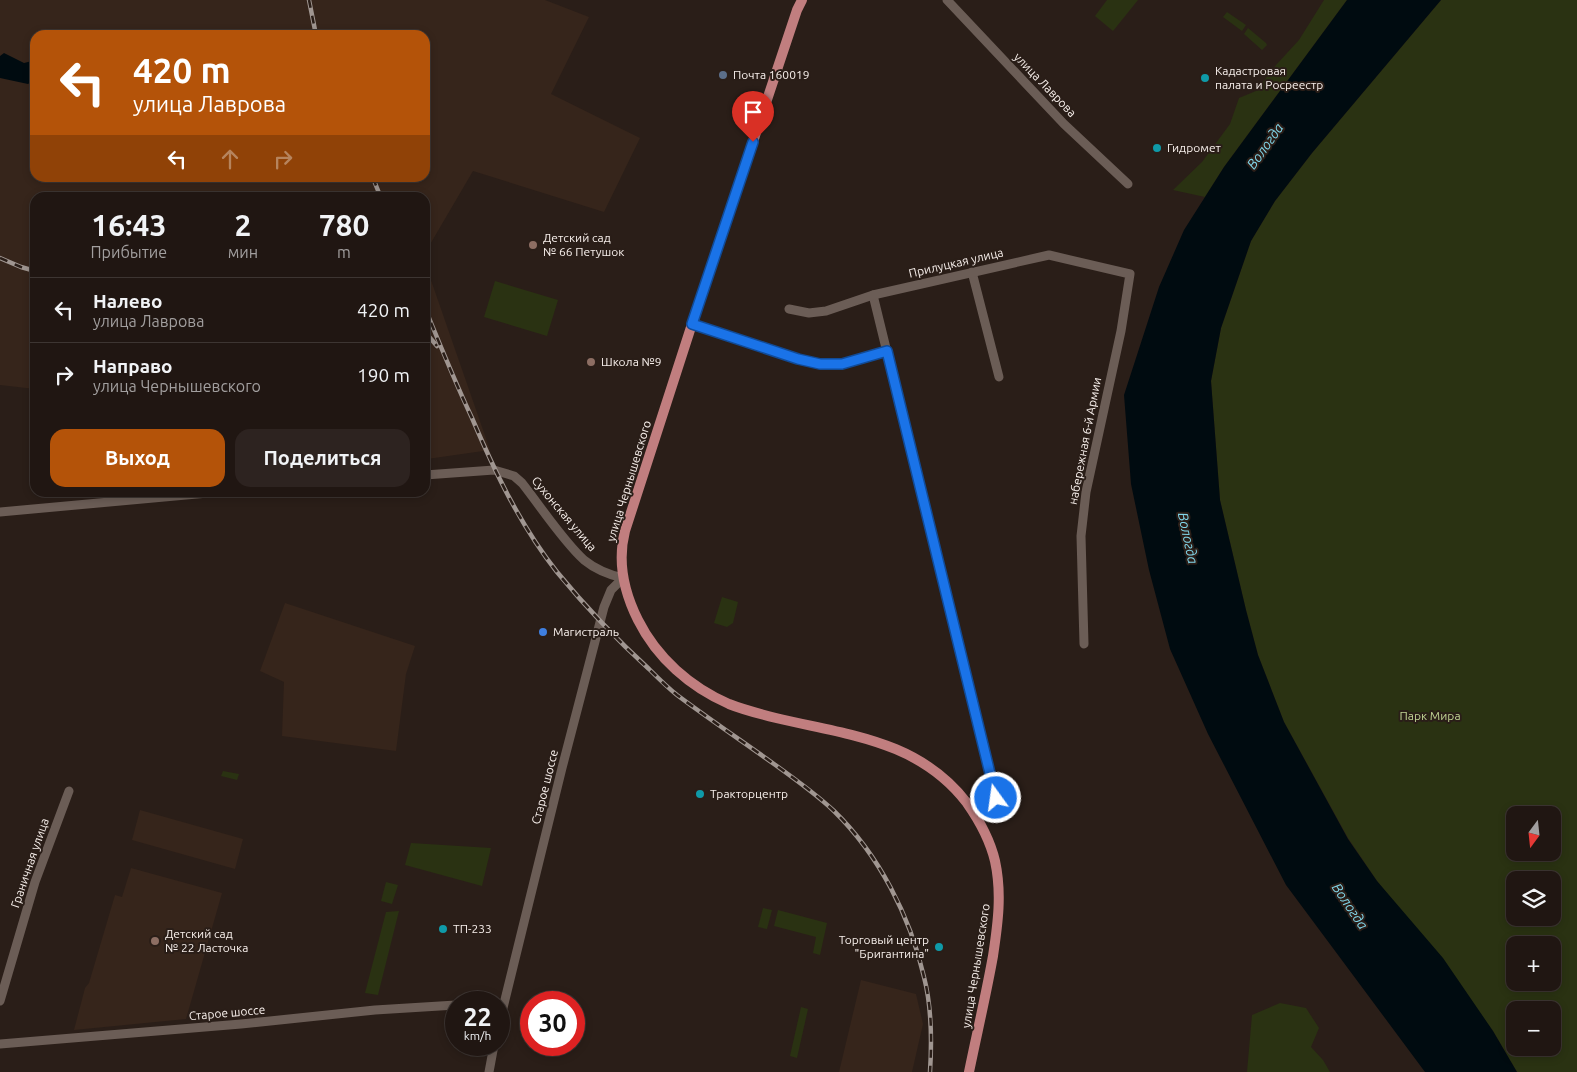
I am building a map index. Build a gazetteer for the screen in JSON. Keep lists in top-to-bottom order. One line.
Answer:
{"streets":{"main road":["улица Чернышевского"],"street":["улица Лаврова","Прилуцкая улица","набережная 6-й Армии","Сухонская улица","Старое шоссе","Граничная улица"]},"crossings":[["Прилуцкая улица","набережная 6-й Армии"],["улица Чернышевского","Сухонская улица"],["улица Чернышевского","Старое шоссе"],["Сухонская улица","Старое шоссе"]],"water":["Вологда"],"parks":["Парк Мира"],"places":["Почта 160019","Кадастровая палата и Росреестр","Гидромет","Детский сад № 66 Петушок","Школа №9","Магистраль","Тракторцентр","ТП-233","Детский сад № 22 Ласточка","Торговый центр \"Бригантина\""],"north":"bottom","page":{"turn":["420 m","улица Лаврова"],"eta":["16:43","Прибытие","2","мин","780","m"],"list":[{"name":"Налево","note":"улица Лаврова","value":"420 m"},{"name":"Направо","note":"улица Чернышевского","value":"190 m"}],"buttons":["Выход","Поделиться"],"map_buttons":["+","−"],"speed":"22 km/h","limit":"30"}}
